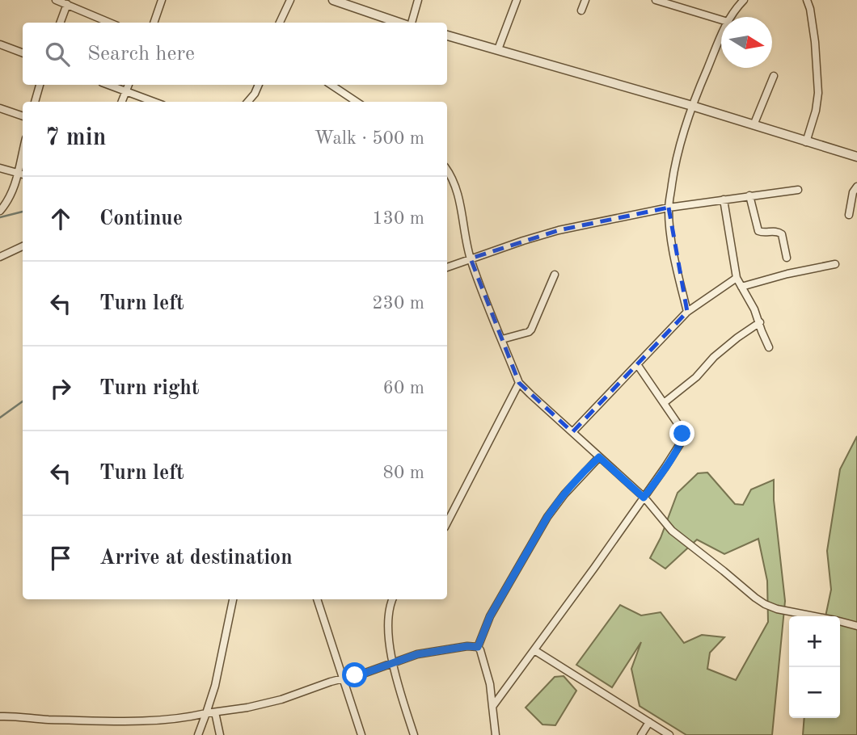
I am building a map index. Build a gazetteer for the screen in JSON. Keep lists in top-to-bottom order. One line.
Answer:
{"north":"right","page":{"search":"Search here","heading":["7 min","Walk · 500 m"],"list":[["Continue","130 m"],["Turn left","230 m"],["Turn right","60 m"],["Turn left","80 m"],"Arrive at destination"],"map_buttons":["+","−"]}}
